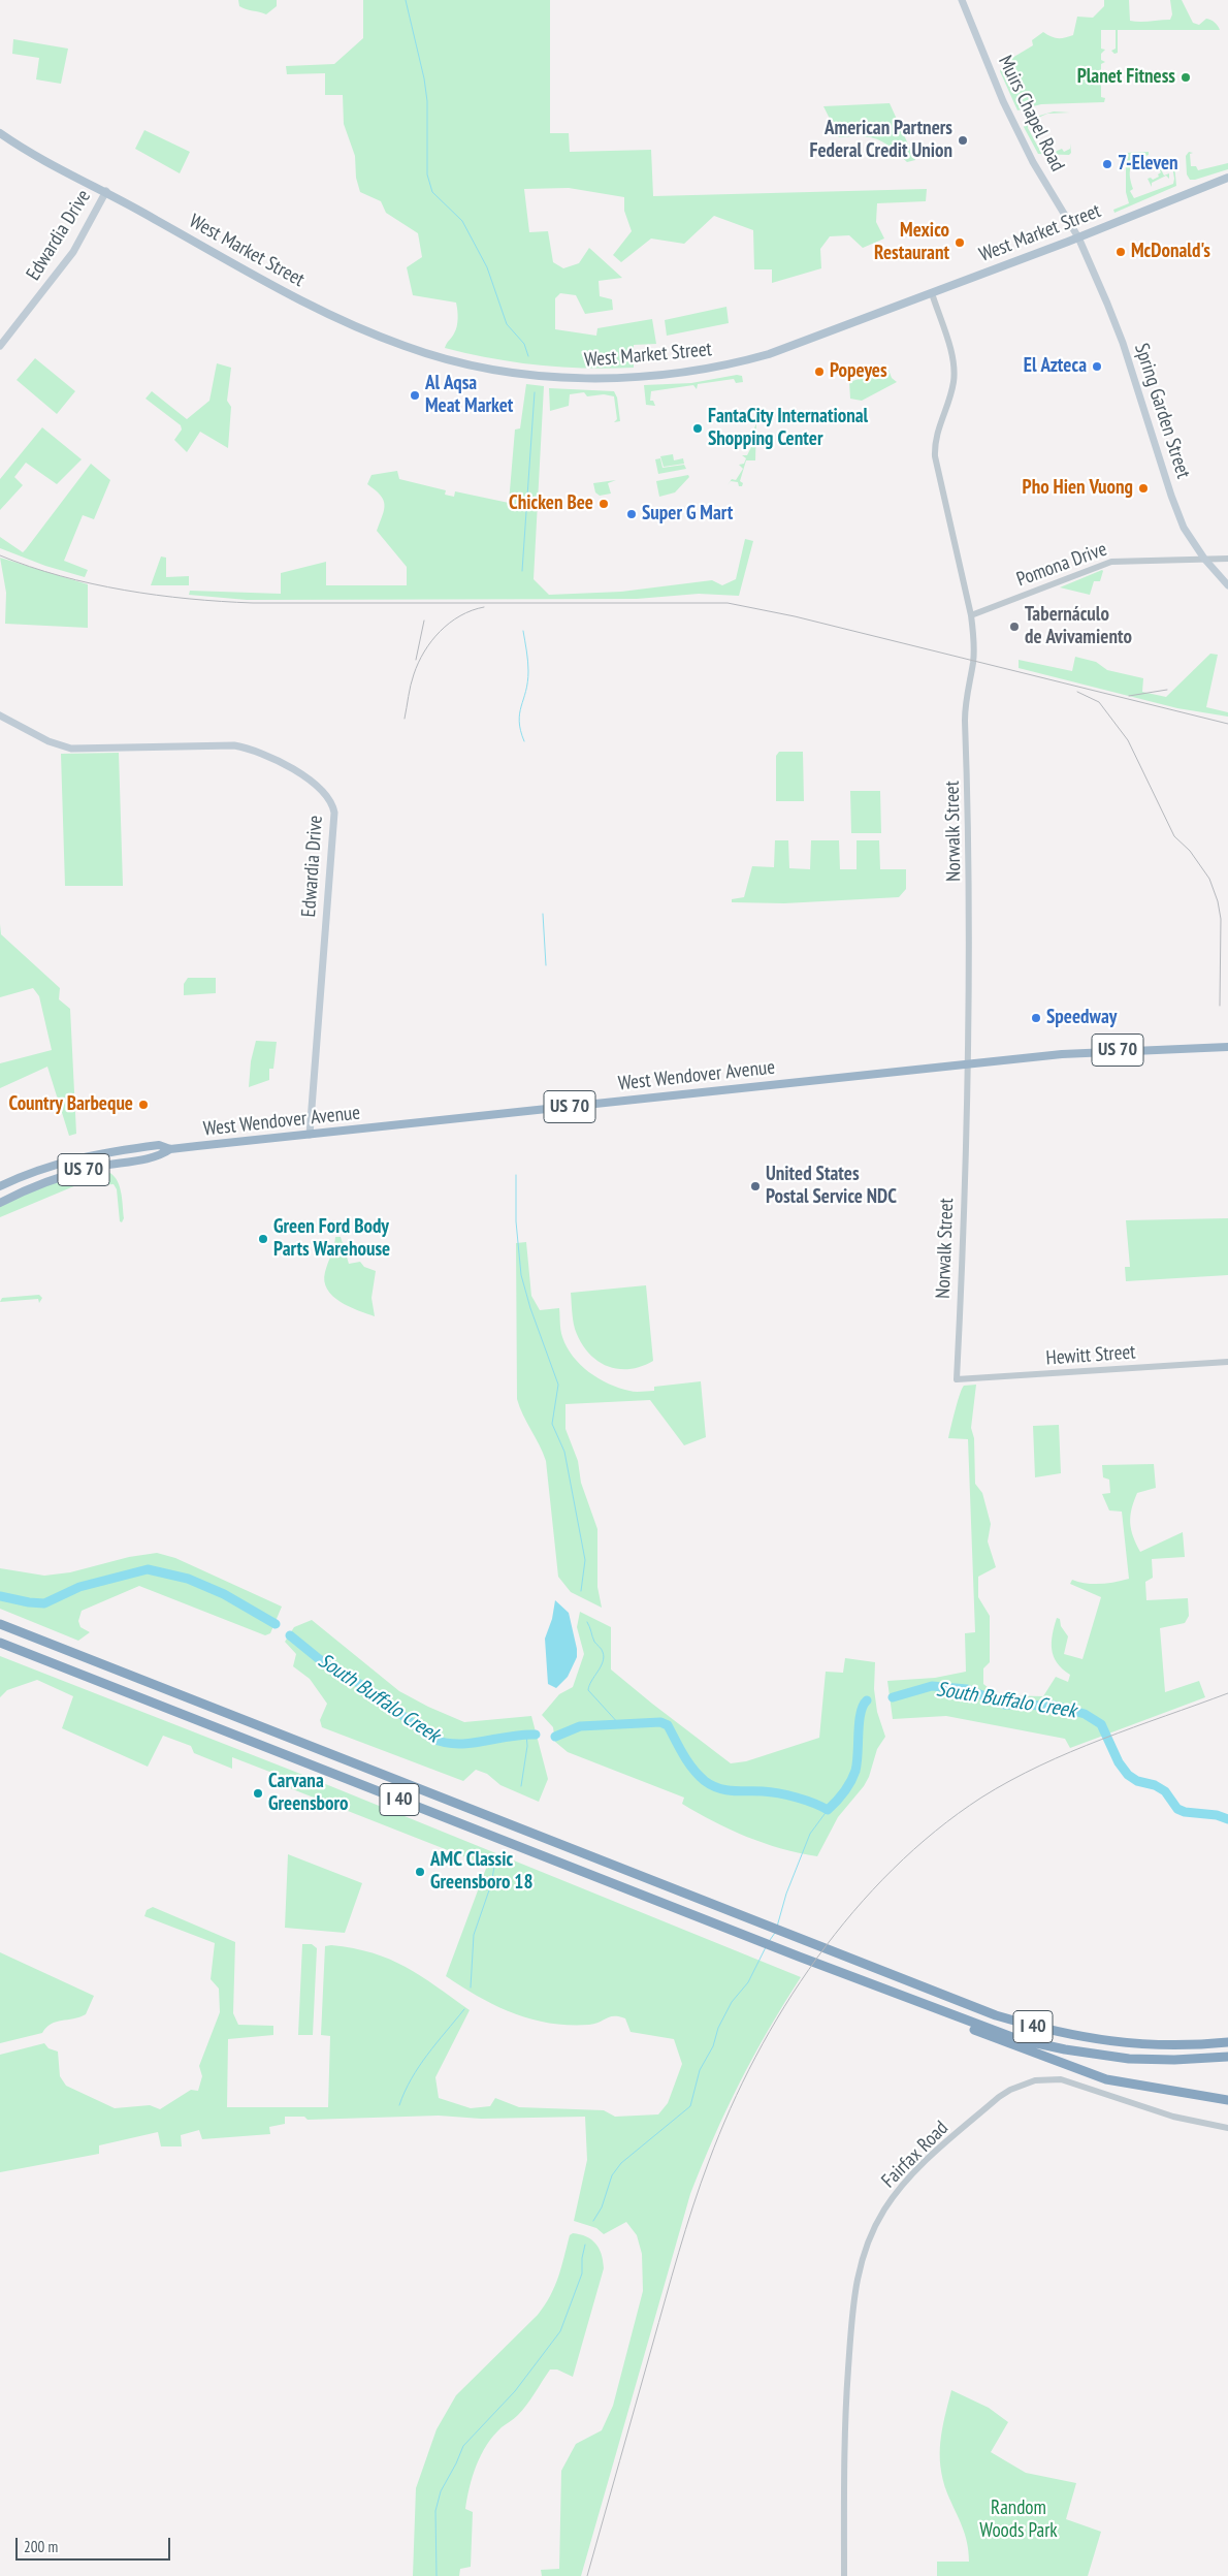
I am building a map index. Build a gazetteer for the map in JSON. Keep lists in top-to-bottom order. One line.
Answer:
{"streets":{"highway":["US 70","West Wendover Avenue","I 40"],"main road":["Muirs Chapel Road","West Market Street","Edwardia Drive","Spring Garden Street"],"street":["Pomona Drive","Norwalk Street","Hewitt Street","Fairfax Road"]},"crossings":[["Muirs Chapel Road","West Market Street"],["Muirs Chapel Road","Spring Garden Street"],["West Market Street","Edwardia Drive"],["West Market Street","Spring Garden Street"],["West Market Street","Norwalk Street"],["Edwardia Drive","West Wendover Avenue"],["Spring Garden Street","Pomona Drive"],["Pomona Drive","Norwalk Street"],["Norwalk Street","West Wendover Avenue"],["Norwalk Street","Hewitt Street"]],"water":["South Buffalo Creek"],"parks":["Random Woods Park"],"places":["Planet Fitness","American Partners Federal Credit Union","7-Eleven","Mexico Restaurant","McDonald's","El Azteca","Popeyes","Al Aqsa Meat Market","FantaCity International Shopping Center","Pho Hien Vuong","Chicken Bee","Super G Mart","Tabernáculo de Avivamiento","Speedway","Country Barbeque","United States Postal Service NDC","Green Ford Body Parts Warehouse","Carvana Greensboro","AMC Classic Greensboro 18"],"scale_bar":"200 m"}
